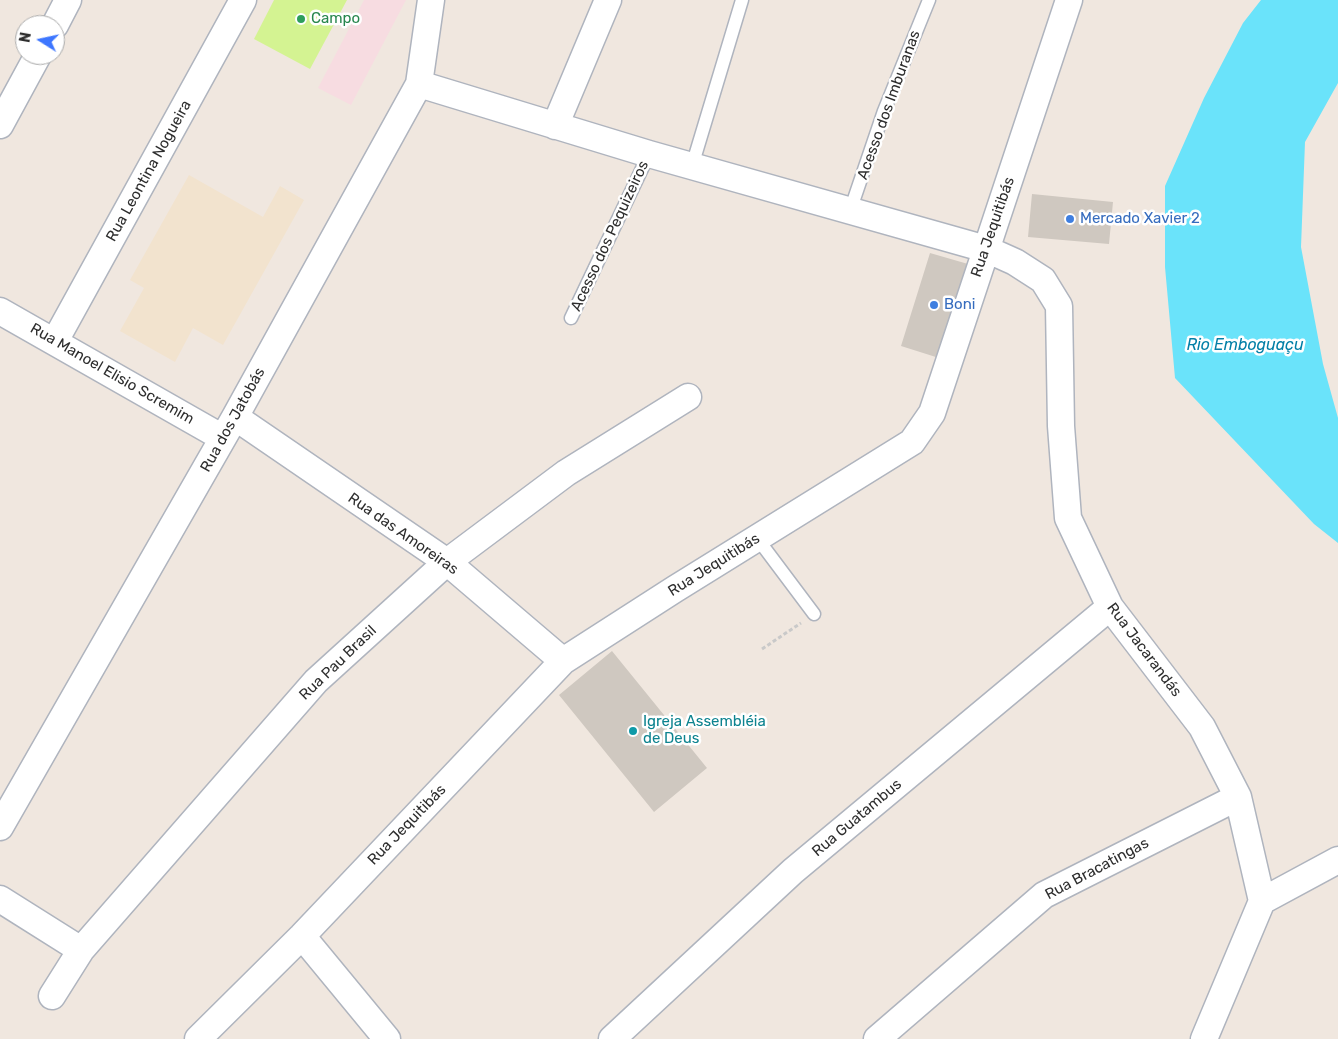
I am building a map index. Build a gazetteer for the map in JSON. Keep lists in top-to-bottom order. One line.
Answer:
{"streets":{"street":["Rua Leontina Nogueira","Rua Jequitibás","Rua Manoel Elisio Scremim","Rua dos Jatobás","Rua das Amoreiras","Rua Jacarandás","Rua Pau Brasil","Rua Guatambus","Rua Bracatingas"],"lane":["Acesso dos Imburanas","Acesso dos Pequizeiros"]},"crossings":[["Acesso dos Imburanas","Rua Jacarandás"],["Rua Leontina Nogueira","Rua Manoel Elisio Scremim"],["Rua Jequitibás","Rua das Amoreiras"],["Rua Jequitibás","Rua Jacarandás"],["Acesso dos Pequizeiros","Rua Jacarandás"],["Rua Manoel Elisio Scremim","Rua dos Jatobás"],["Rua Manoel Elisio Scremim","Rua das Amoreiras"],["Rua dos Jatobás","Rua das Amoreiras"],["Rua dos Jatobás","Rua Jacarandás"],["Rua das Amoreiras","Rua Pau Brasil"],["Rua Jacarandás","Rua Guatambus"],["Rua Jacarandás","Rua Bracatingas"]],"water":["Rio Emboguaçu"],"places":["Campo","Mercado Xavier 2","Boni","Igreja Assembléia de Deus"],"north":"left"}
